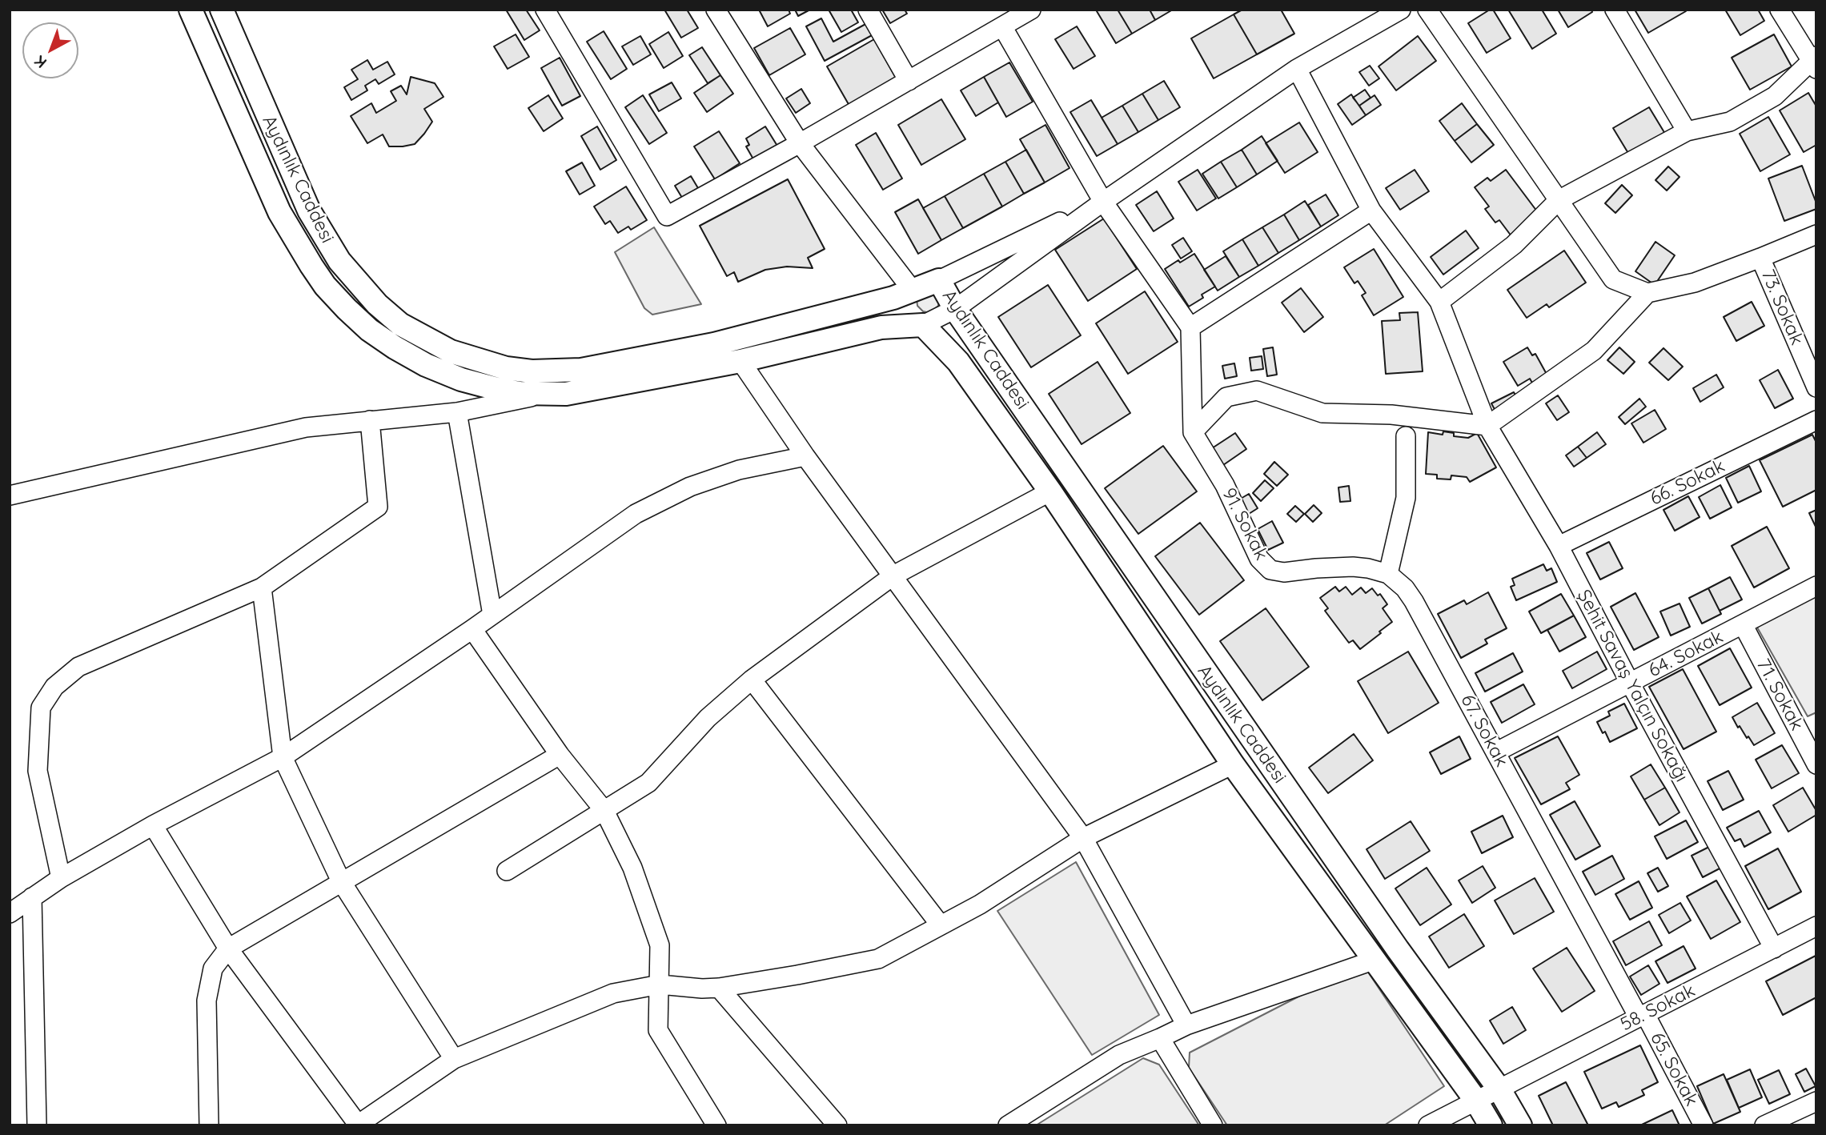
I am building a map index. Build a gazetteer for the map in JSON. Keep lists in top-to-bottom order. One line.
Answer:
{"streets":{"main road":["Aydınlık Caddesi"],"street":["73. Sokak","66. Sokak","91. Sokak","64. Sokak","Şehit Savaş Yalçın Sokağı","71. Sokak","67. Sokak","58. Sokak","65. Sokak"]},"crossings":[["Aydınlık Caddesi","58. Sokak"],["66. Sokak","Şehit Savaş Yalçın Sokağı"],["91. Sokak","67. Sokak"],["64. Sokak","Şehit Savaş Yalçın Sokağı"],["64. Sokak","71. Sokak"],["64. Sokak","67. Sokak"],["Şehit Savaş Yalçın Sokağı","58. Sokak"],["67. Sokak","58. Sokak"],["67. Sokak","65. Sokak"],["58. Sokak","65. Sokak"]],"north":"bottom left"}
